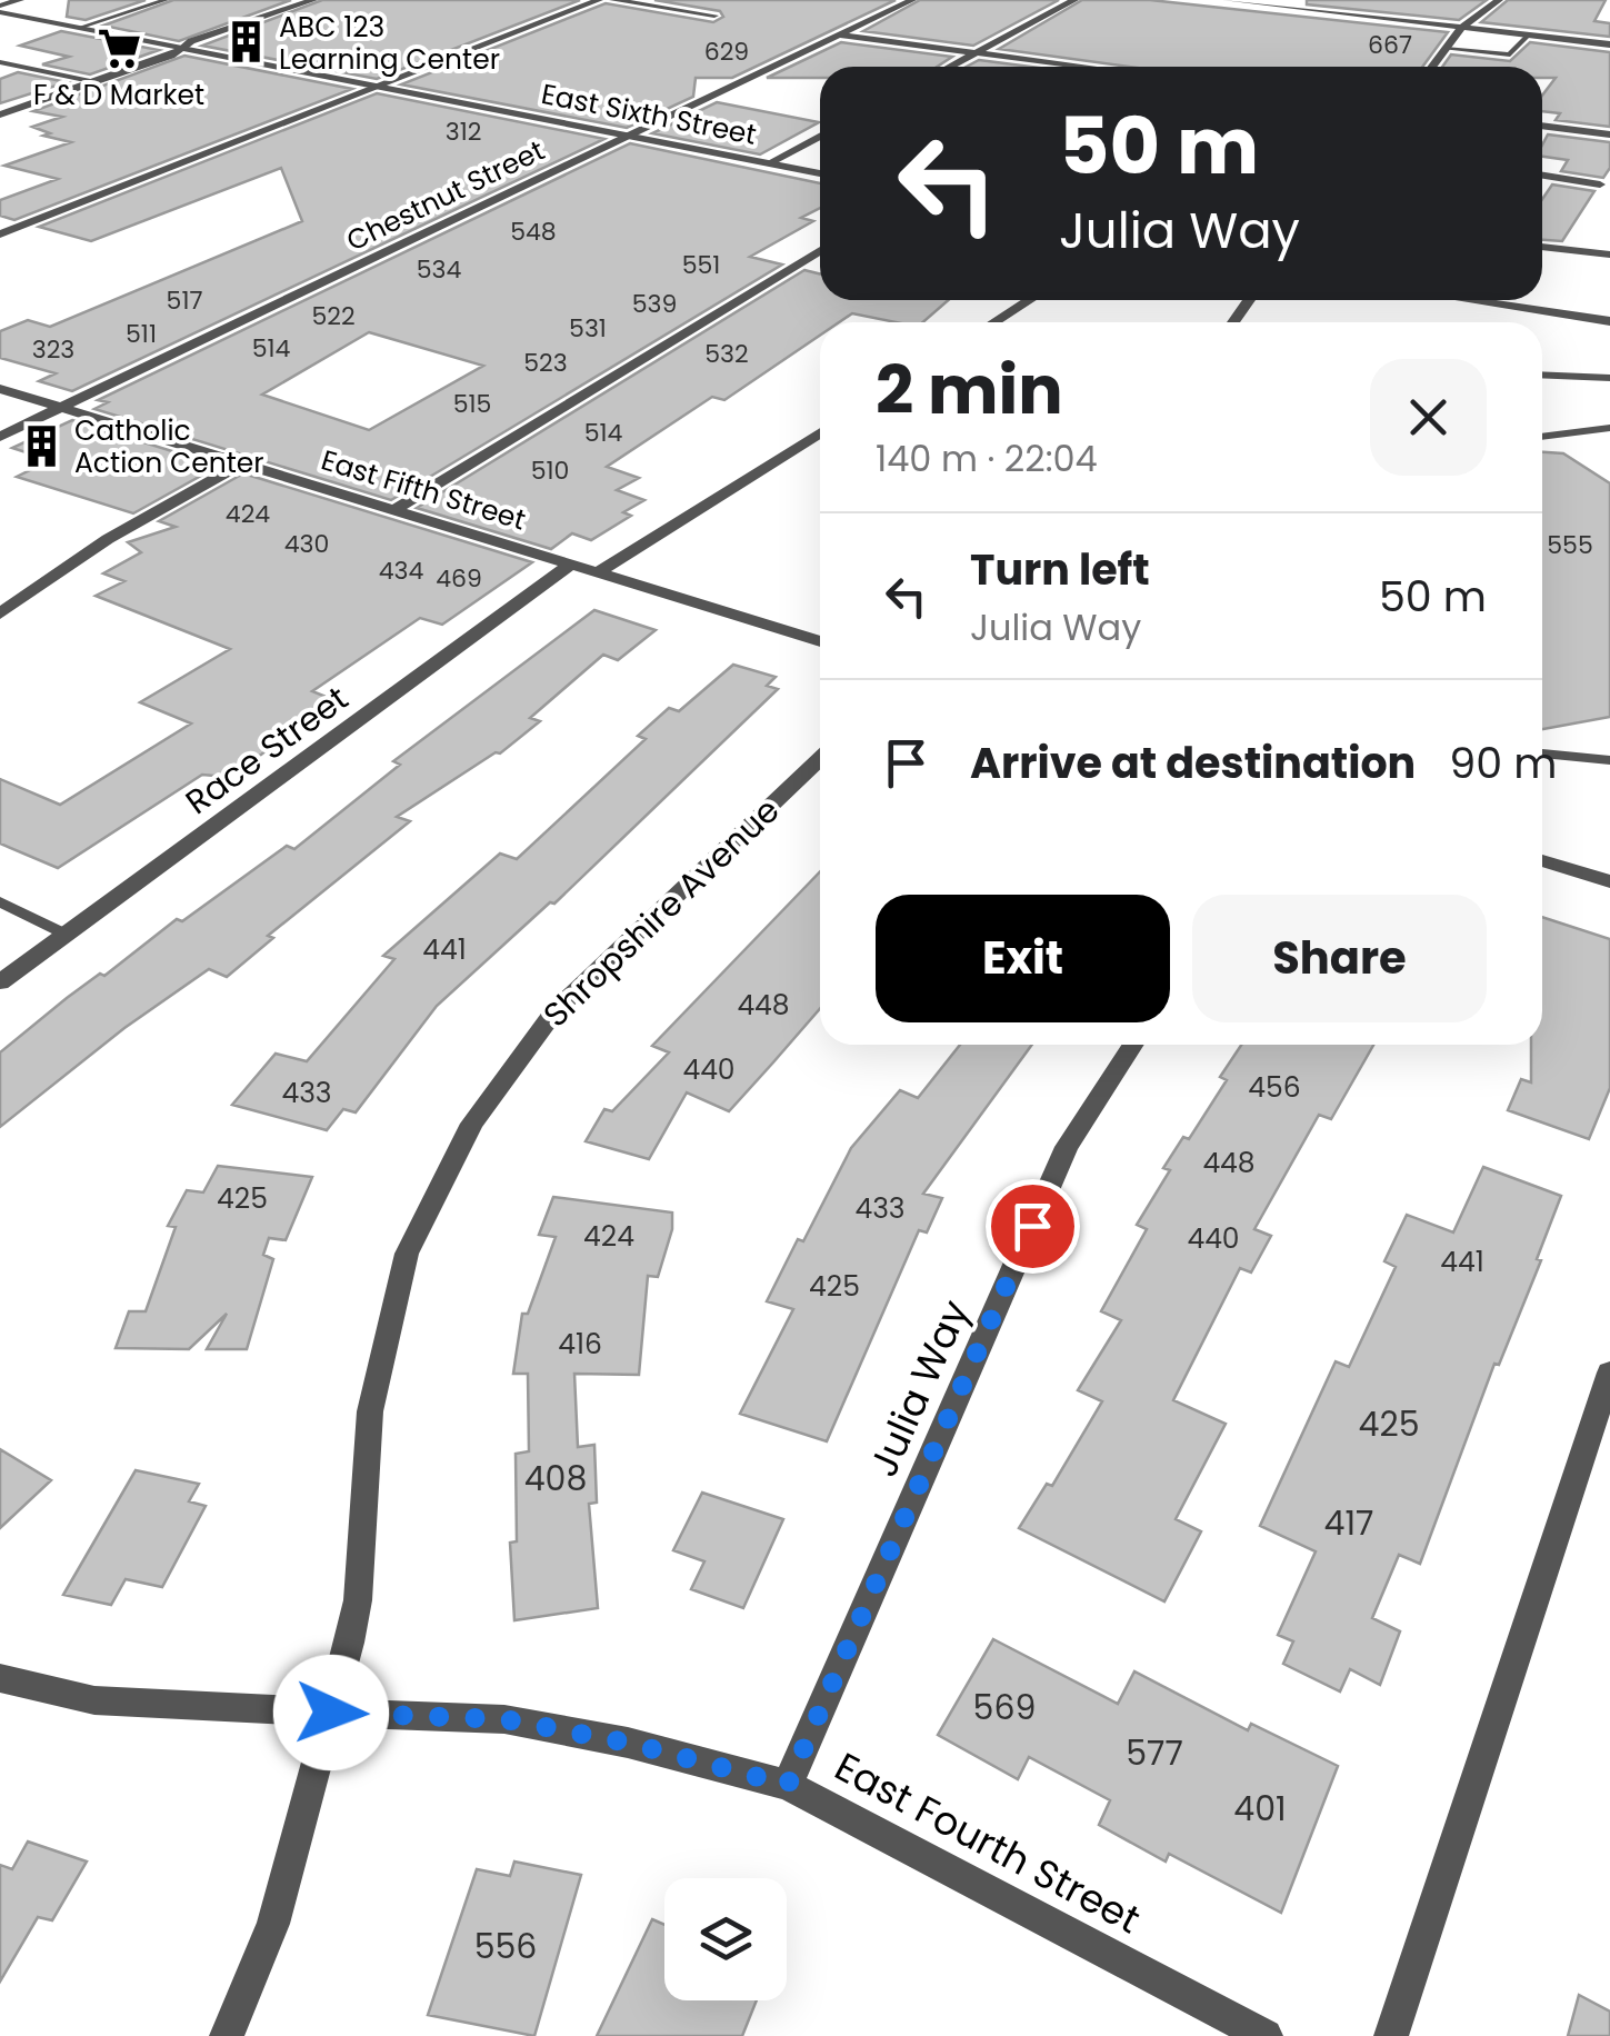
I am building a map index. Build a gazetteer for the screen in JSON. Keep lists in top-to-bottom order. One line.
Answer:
{"streets":{"street":["East Sixth Street","Chestnut Street","East Fifth Street","Race Street","Shropshire Avenue","Julia Way","East Fourth Street"]},"crossings":[["East Sixth Street","Chestnut Street"],["Chestnut Street","East Fifth Street"],["East Fifth Street","Race Street"],["Shropshire Avenue","East Fourth Street"],["Julia Way","East Fourth Street"]],"places":{"building":["ABC 123 Learning Center","Catholic Action Center"],"supermarket":["F & D Market"]},"house_numbers":["667","629","312","548","551","534","517","539","522","531","511","514","323","532","523","515","514","510","424","430","555","434","469","441","448","440","456","433","448","425","433","424","440","441","425","416","425","408","417","569","577","401","556"],"page":{"turn":["50 m","Julia Way"],"heading":["2 min","140 m · 22:04"],"list":[{"name":"Turn left","note":"Julia Way","value":"50 m"},{"name":"Arrive at destination","value":"90 m"}],"buttons":["Exit","Share"]}}
